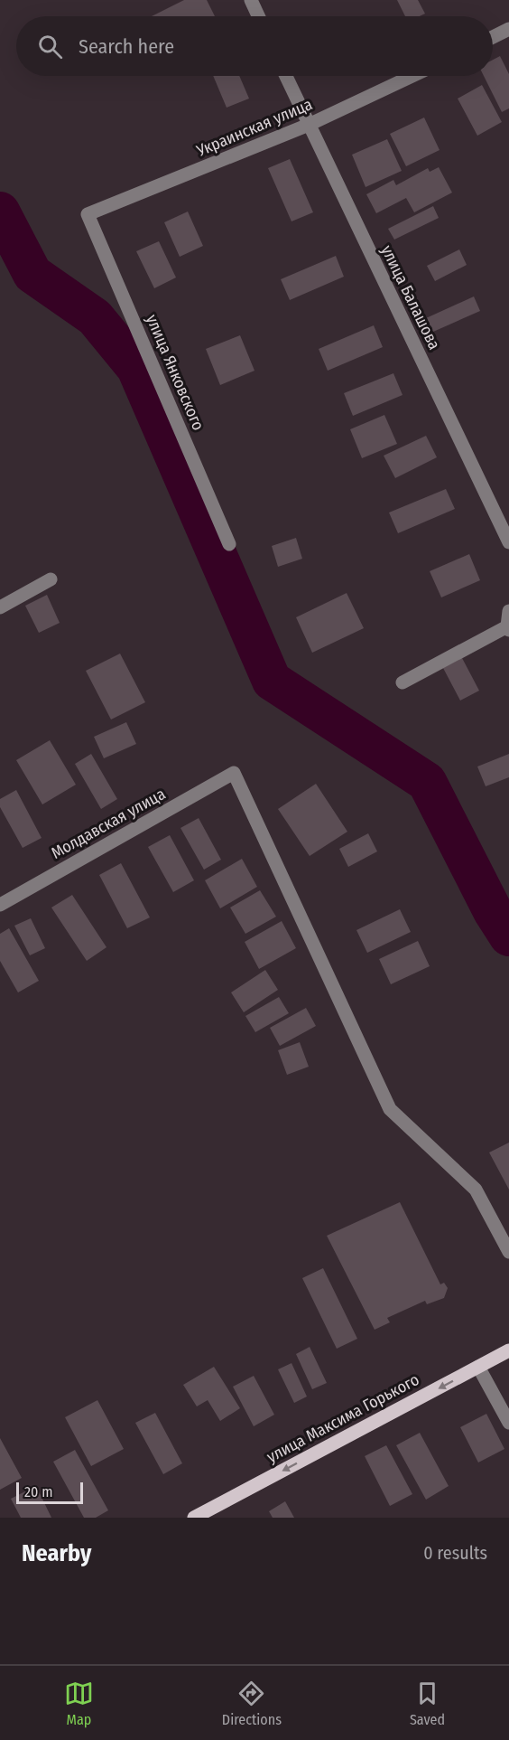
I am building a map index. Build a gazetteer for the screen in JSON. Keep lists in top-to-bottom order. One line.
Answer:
{"streets":{"main road":["улица Максима Горького"],"street":["Украинская улица","улица Балашова","улица Янковского","Молдавская улица"]},"crossings":[["Украинская улица","улица Балашова"],["Украинская улица","улица Янковского"]],"one_way":["улица Максима Горького"],"scale_bar":"20 m","page":{"search":"Search here","scale":"20 m","heading":["Nearby","0 results"],"nav":["Map","Directions","Saved"]}}
